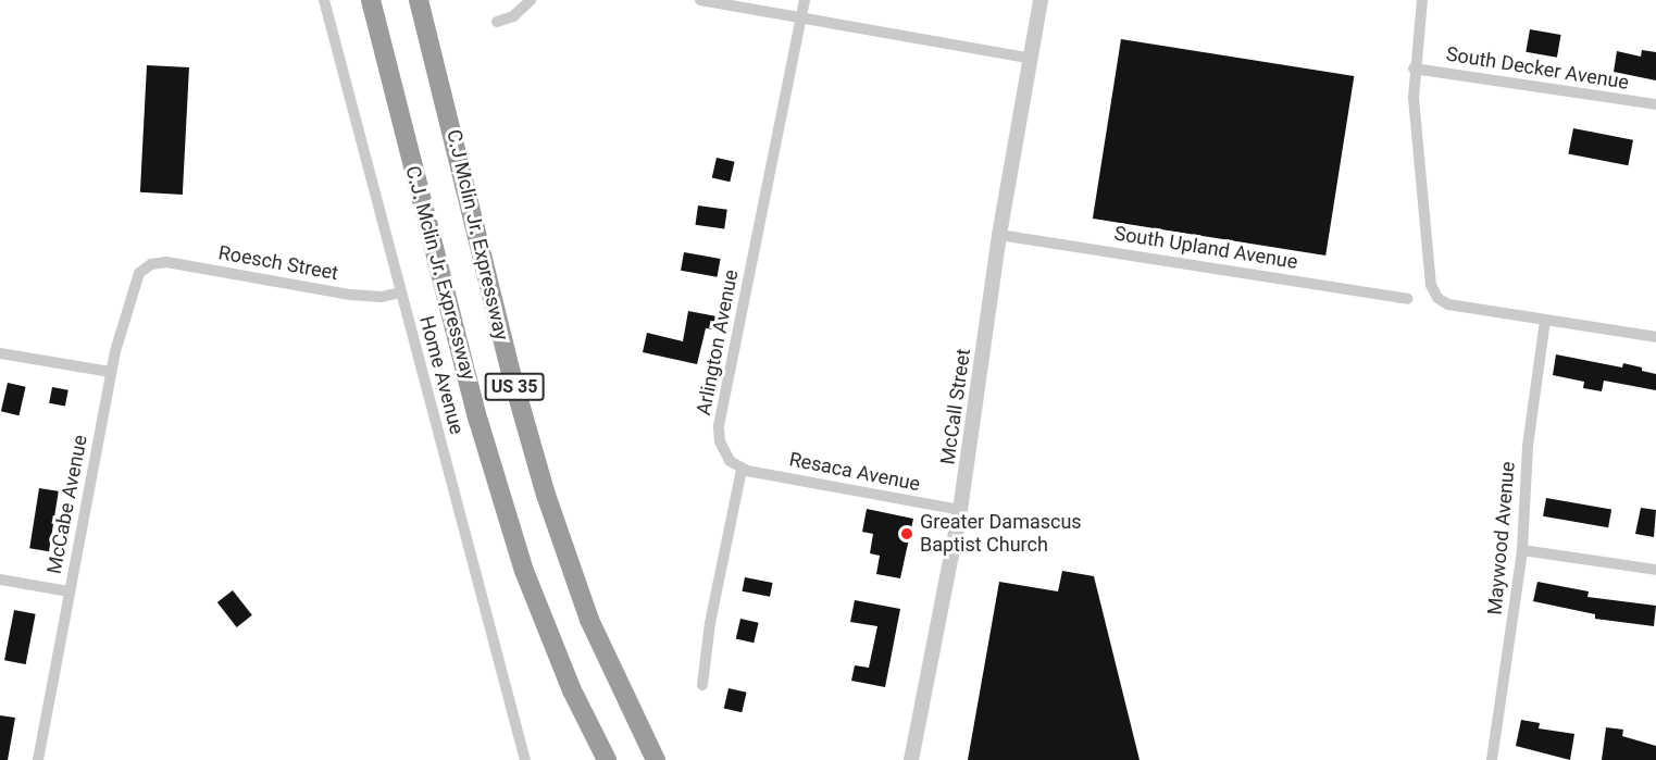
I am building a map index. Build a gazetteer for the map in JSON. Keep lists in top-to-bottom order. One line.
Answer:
{"streets":{"highway":["C.J Mclin Jr. Expressway","C.J. Mclin Jr. Expressway","US 35"],"street":["South Decker Avenue","South Upland Avenue","Roesch Street","Arlington Avenue","Home Avenue","McCall Street","Resaca Avenue","McCabe Avenue","Maywood Avenue"]},"crossings":[["South Upland Avenue","McCall Street"],["Roesch Street","Home Avenue"],["Roesch Street","McCabe Avenue"],["Arlington Avenue","Resaca Avenue"],["McCall Street","Resaca Avenue"]],"places":["Greater Damascus Baptist Church"]}
